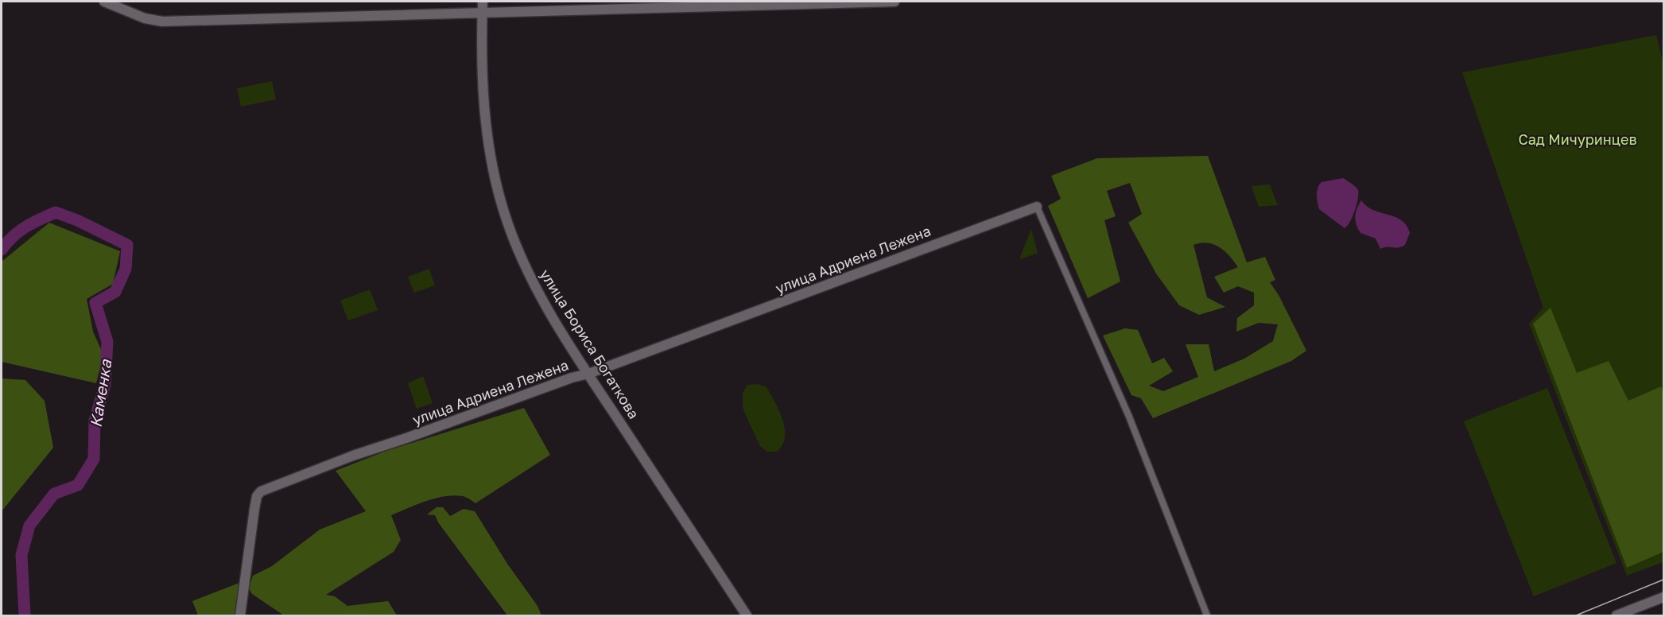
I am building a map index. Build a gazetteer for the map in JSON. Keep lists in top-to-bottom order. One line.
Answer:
{"streets":{"street":["улица Адриена Лежена","улица Бориса Богаткова"]},"crossings":[["улица Адриена Лежена","улица Бориса Богаткова"]],"water":["Каменка"],"parks":["Сад Мичуринцев"]}
